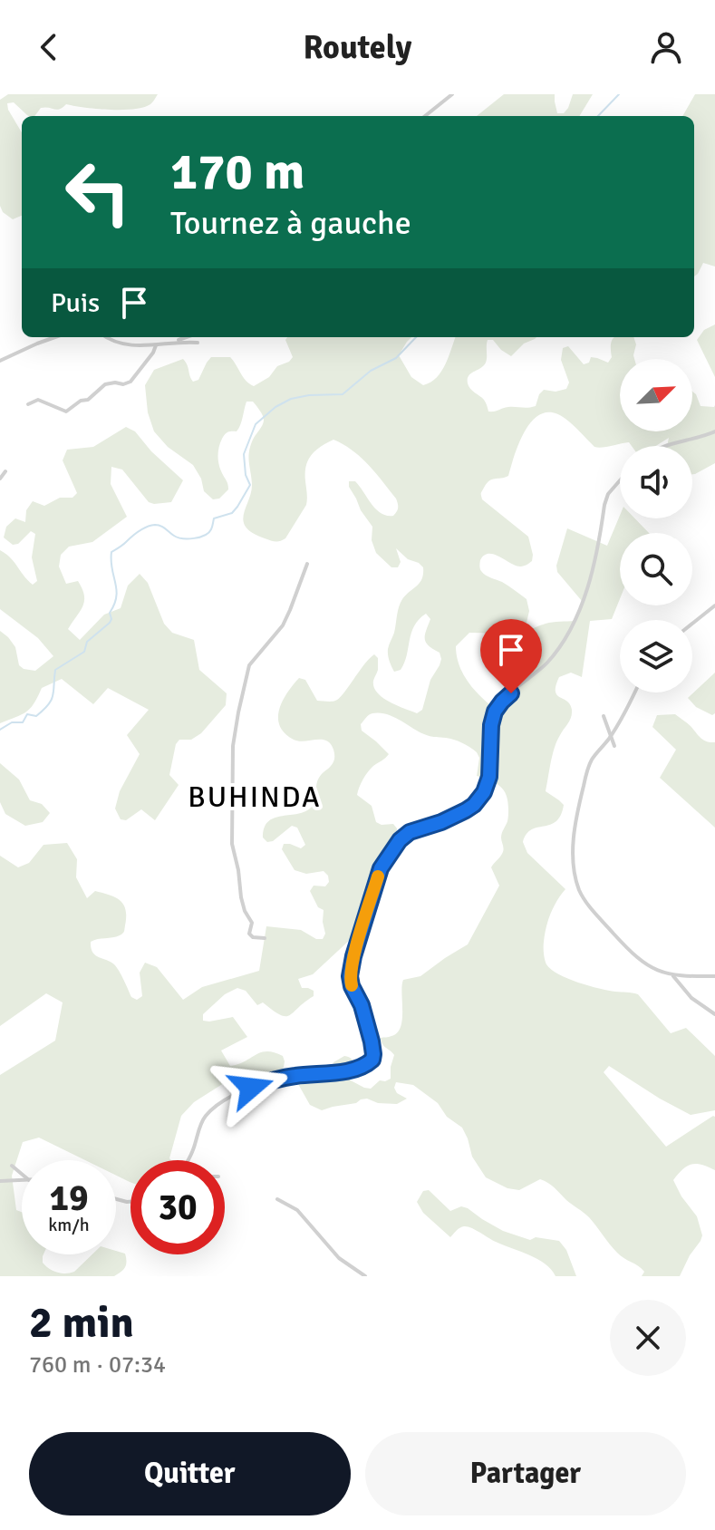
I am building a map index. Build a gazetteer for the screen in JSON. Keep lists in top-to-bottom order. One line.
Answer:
{"districts":["BUHINDA"],"north":"top right","page":{"header":"Routely","turn":["170 m","Tournez à gauche"],"then":"Puis","speed":"19 km/h","limit":"30","heading":["2 min","760 m · 07:34"],"buttons":["Quitter","Partager"]}}
